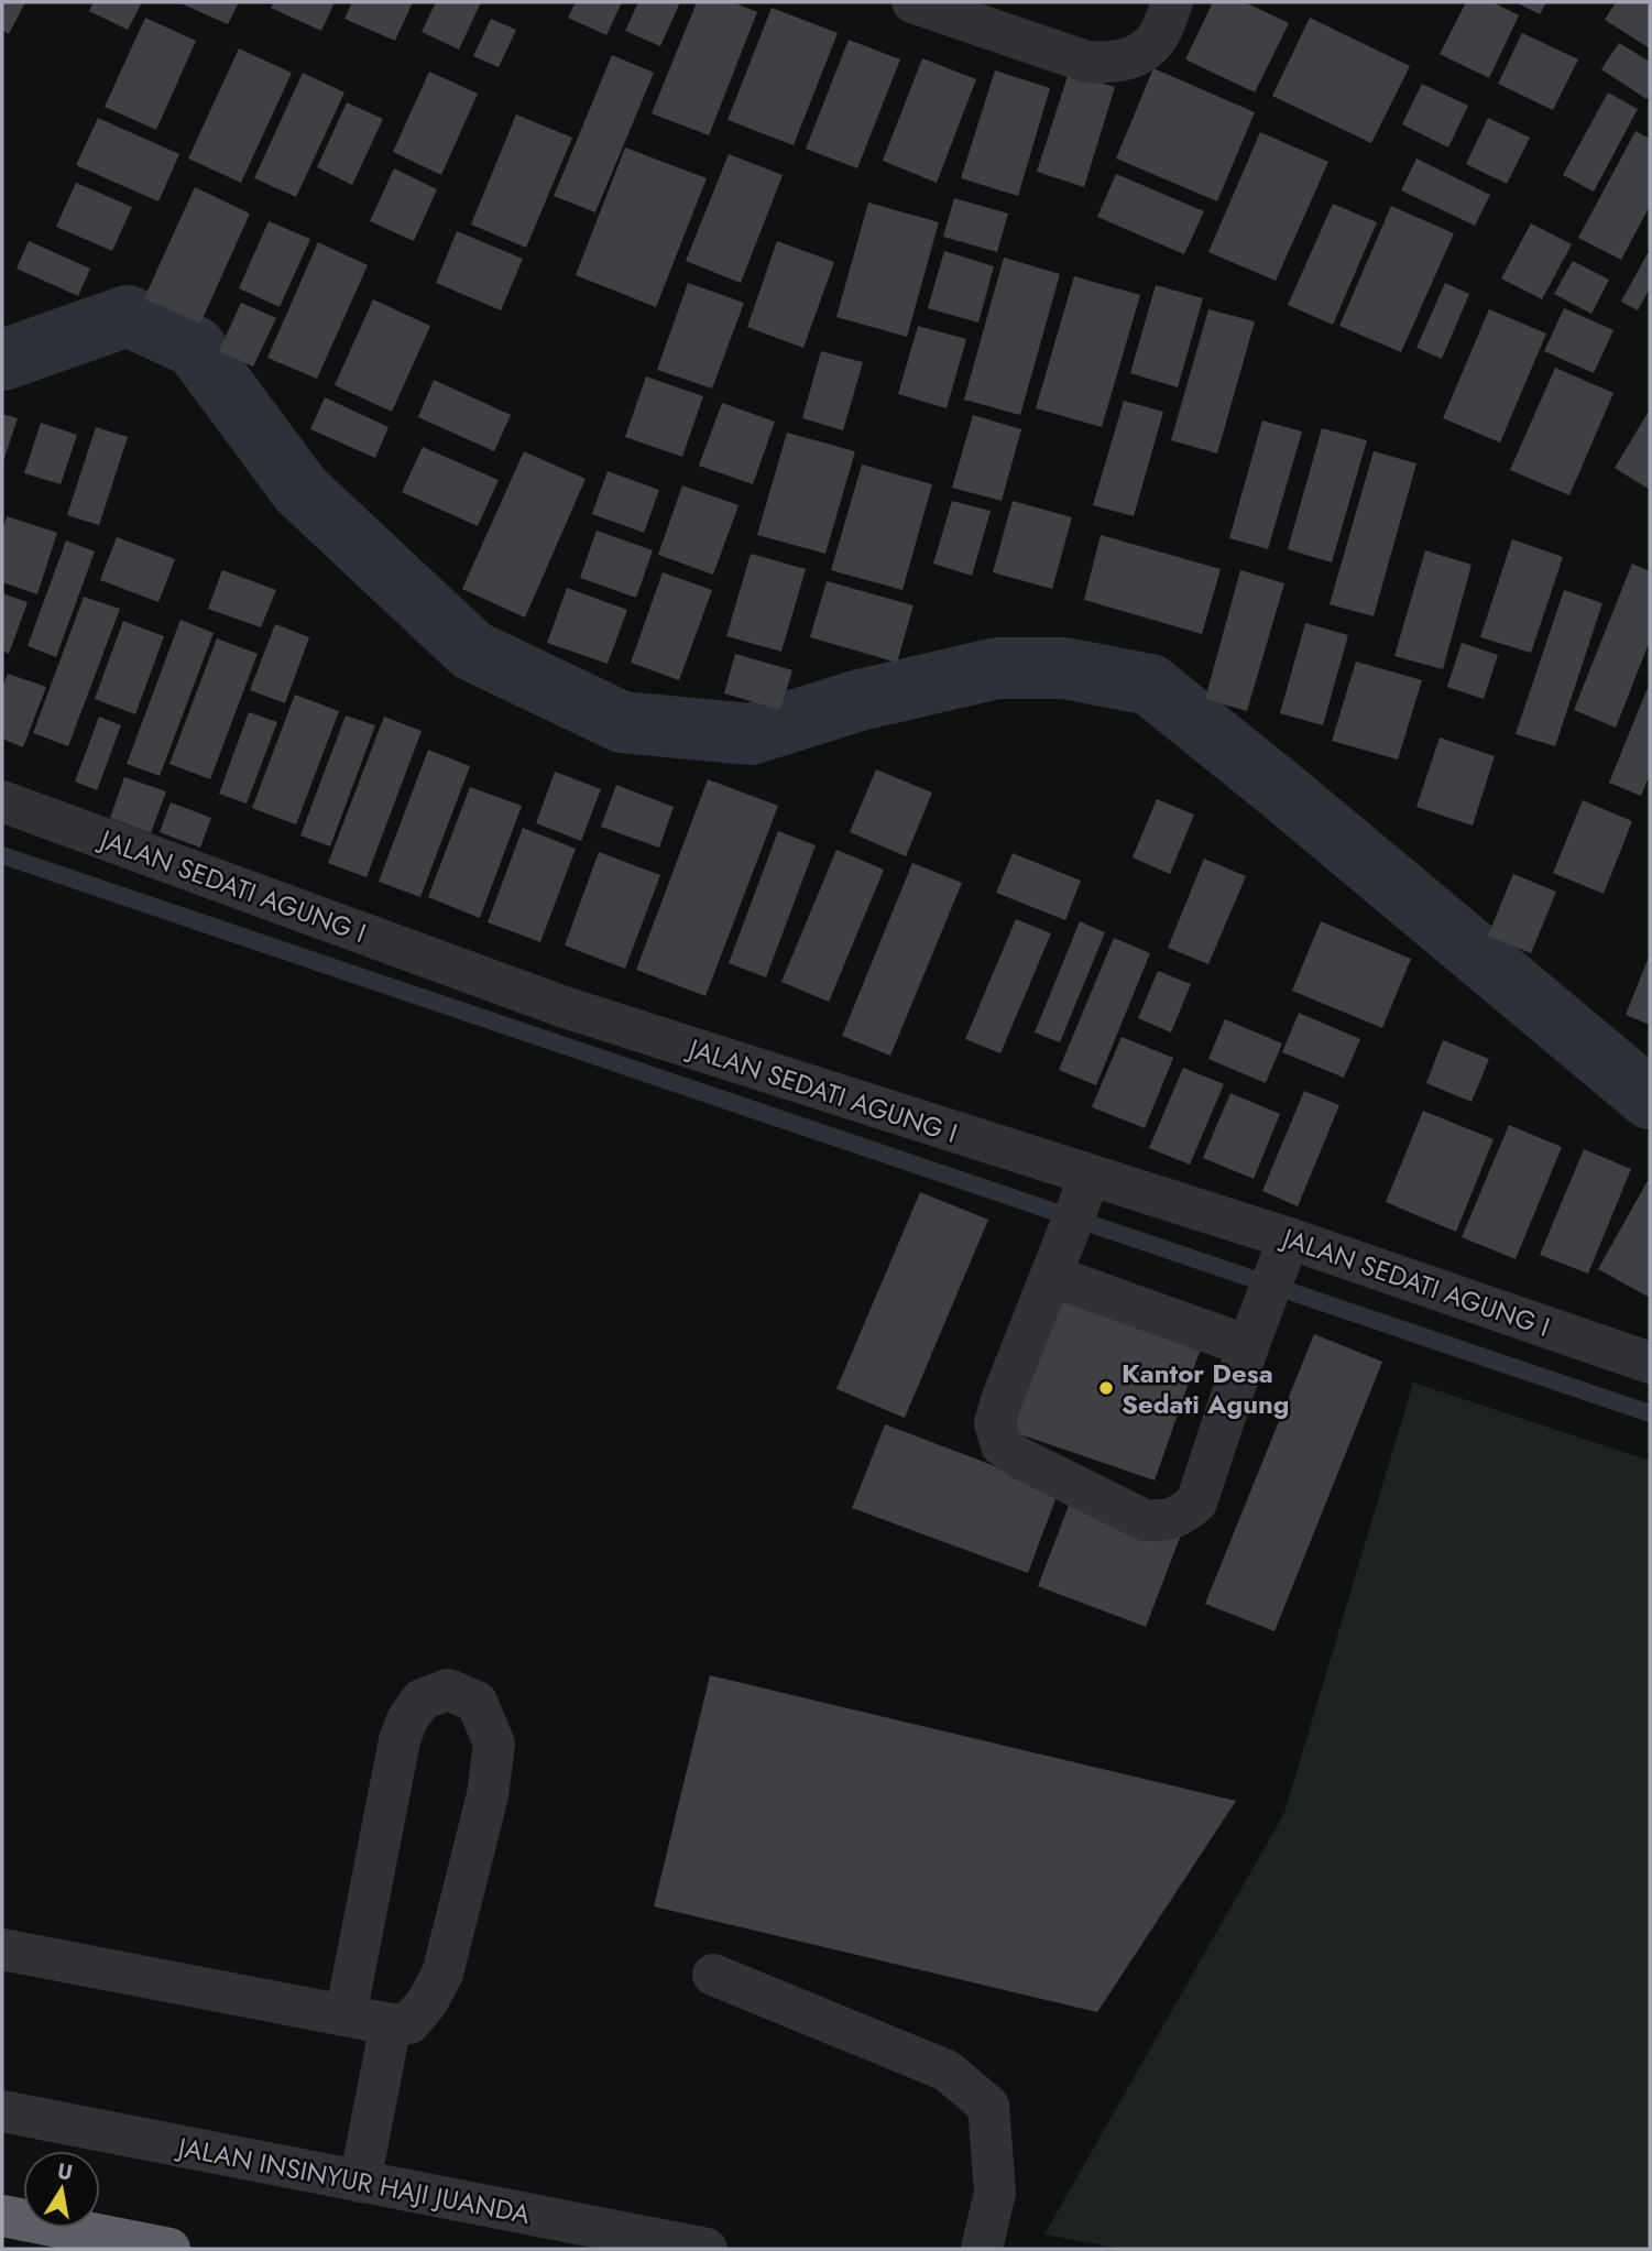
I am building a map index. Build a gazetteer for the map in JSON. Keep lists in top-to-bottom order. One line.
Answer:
{"streets":{"street":["JALAN SEDATI AGUNG I","JALAN INSINYUR HAJI JUANDA"]},"places":["Kantor Desa Sedati Agung"],"north":"top"}
